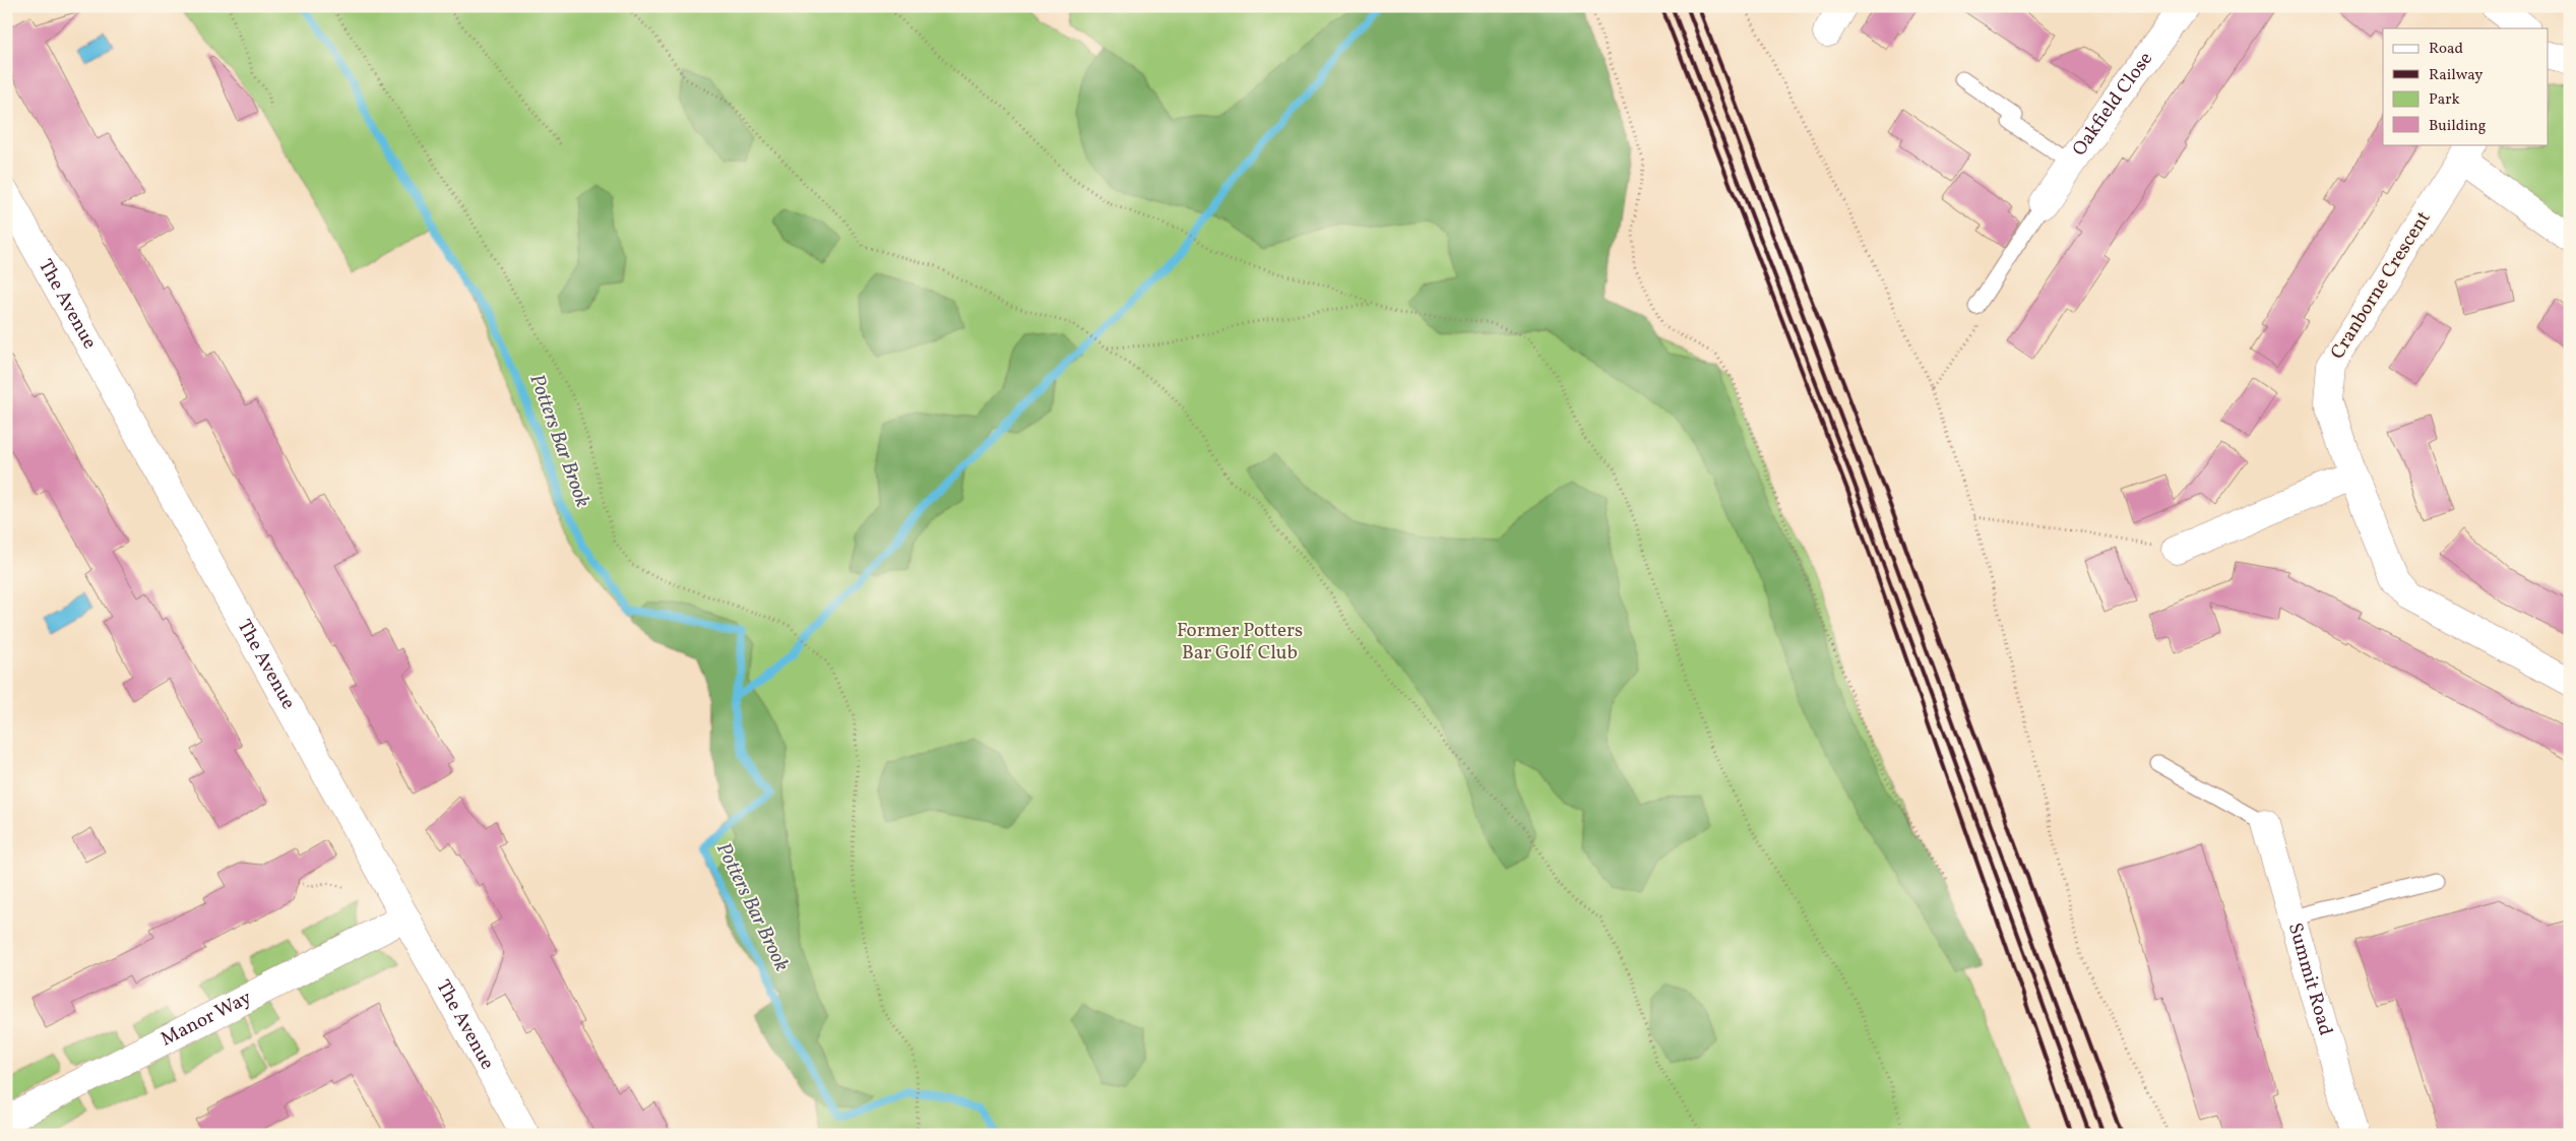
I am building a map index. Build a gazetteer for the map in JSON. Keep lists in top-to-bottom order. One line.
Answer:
{"streets":{"street":["Oakfield Close","Cranborne Crescent","The Avenue","Summit Road","Manor Way"]},"crossings":[["The Avenue","Manor Way"]],"water":["Potters Bar Brook"],"parks":["Former Potters Bar Golf Club"],"legend":["Road","Railway","Park","Building"]}
